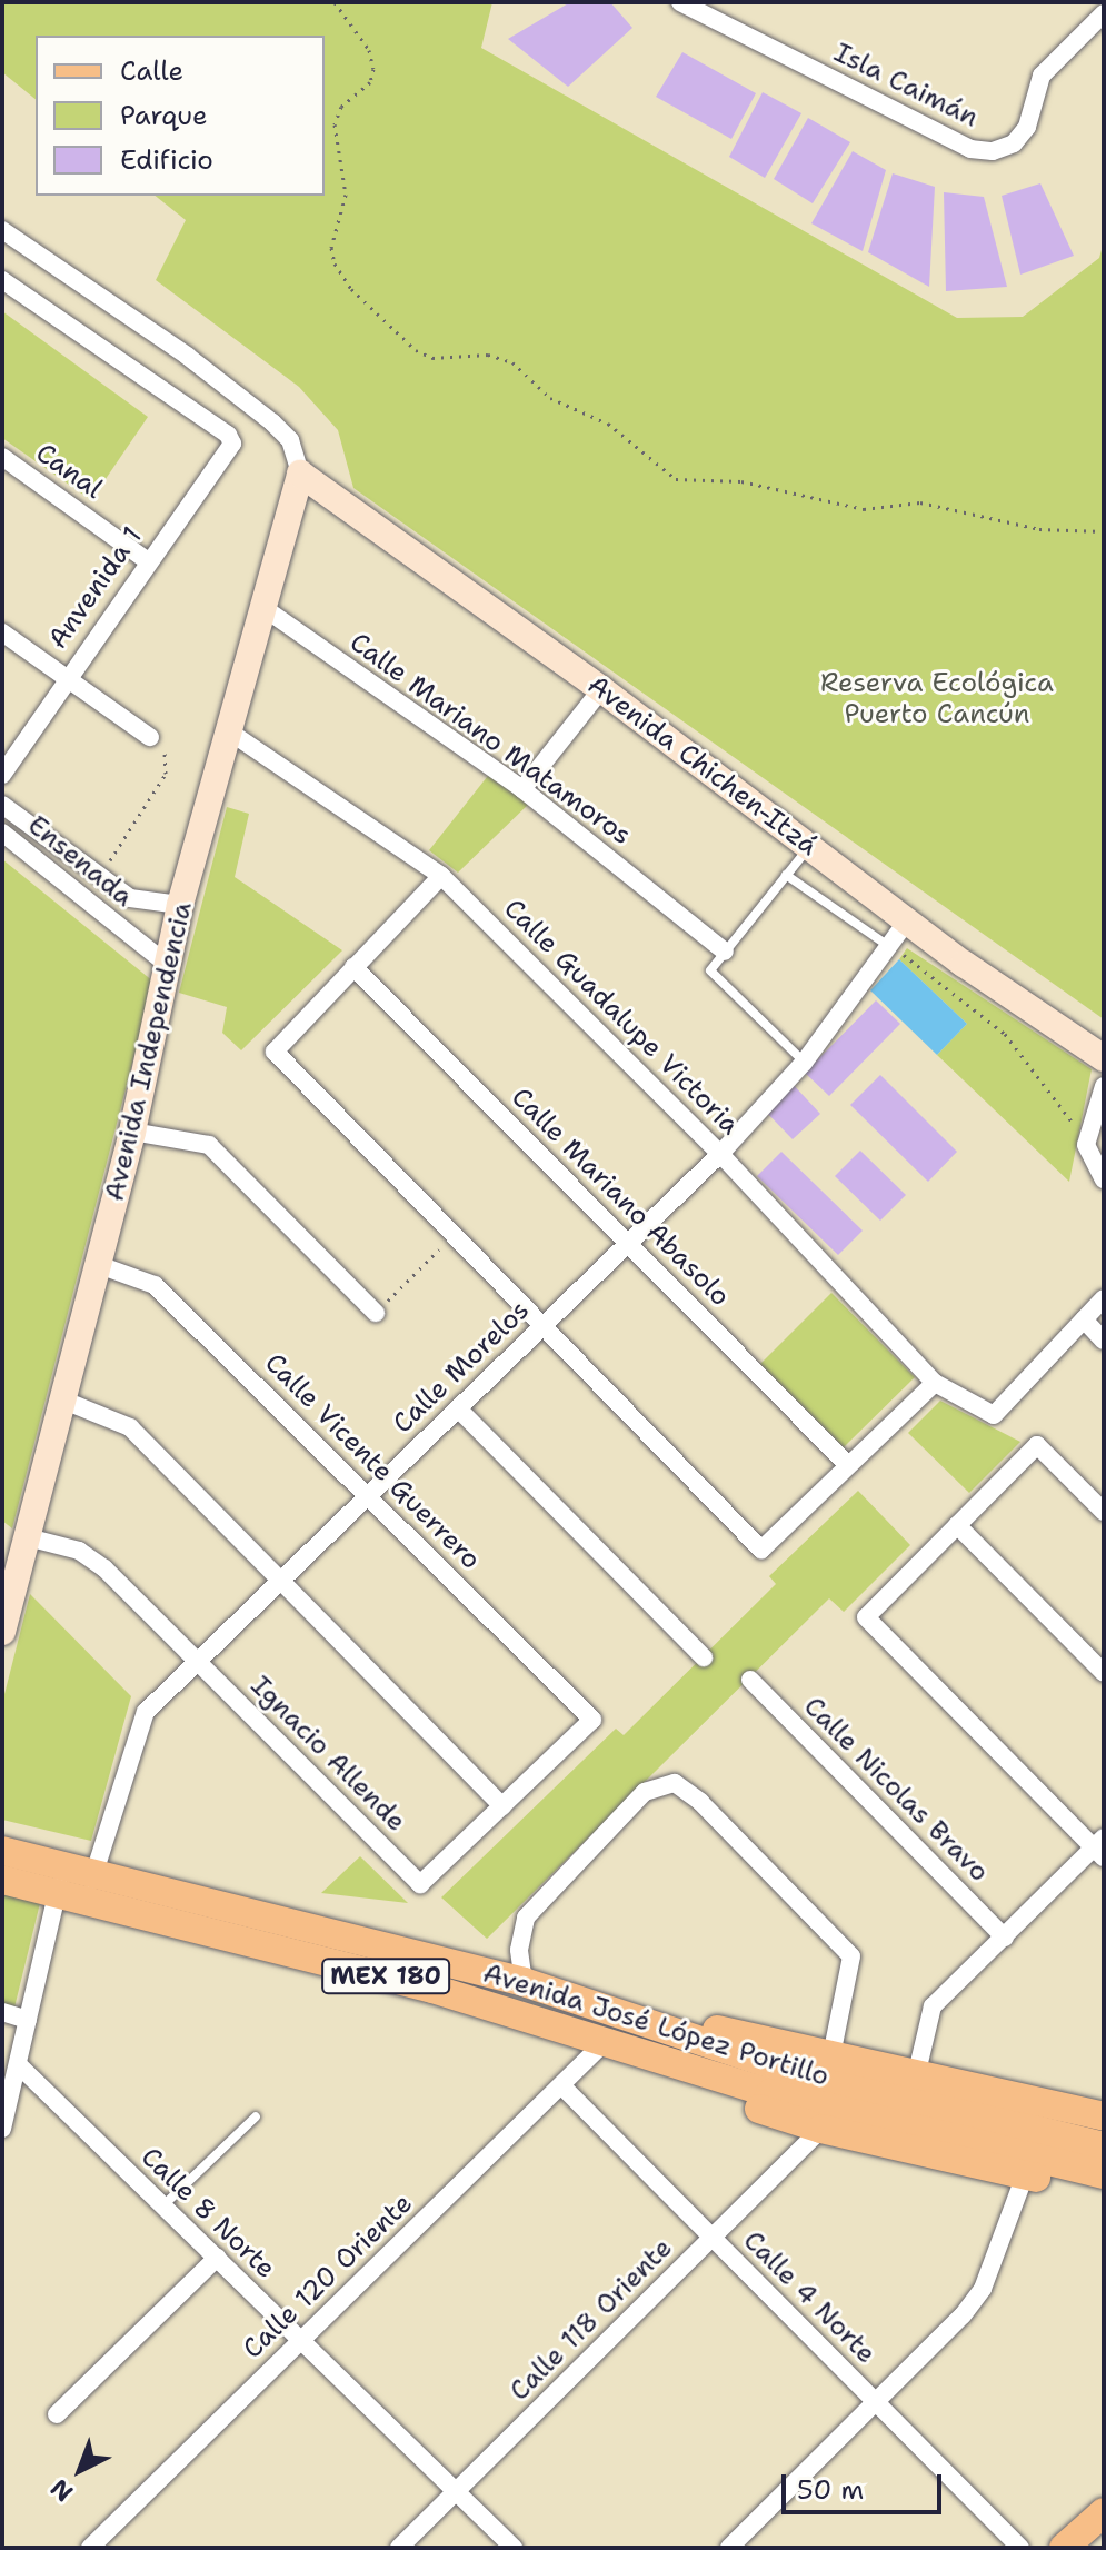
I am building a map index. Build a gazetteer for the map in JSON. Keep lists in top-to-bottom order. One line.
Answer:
{"streets":{"main road":["MEX 180","Avenida José López Portillo"],"street":["Isla Caimán","Canal","Anvenida 1","Calle Mariano Matamoros","Avenida Chichen-Itzá","Ensenada","Calle Guadalupe Victoria","Avenida Independencia","Calle Mariano Abasolo","Calle Morelos","Calle Vicente Guerrero","Ignacio Allende","Calle Nicolas Bravo","Calle 8 Norte","Calle 120 Oriente","Calle 4 Norte","Calle 118 Oriente"]},"crossings":[["Canal","Anvenida 1"],["Calle Mariano Matamoros","Avenida Independencia"],["Avenida Chichen-Itzá","Avenida Independencia"],["Avenida Chichen-Itzá","Calle Morelos"],["Ensenada","Avenida Independencia"],["Calle Guadalupe Victoria","Avenida Independencia"],["Calle Guadalupe Victoria","Calle Morelos"],["Avenida Independencia","Calle Vicente Guerrero"],["Avenida Independencia","Ignacio Allende"],["Calle Mariano Abasolo","Calle Morelos"],["Calle Morelos","Calle Vicente Guerrero"],["Calle Morelos","Ignacio Allende"],["Calle Morelos","Avenida José López Portillo"],["Calle Vicente Guerrero","Ignacio Allende"],["Avenida José López Portillo","Calle 120 Oriente"],["Calle 8 Norte","Calle 120 Oriente"],["Calle 8 Norte","Calle 118 Oriente"],["Calle 120 Oriente","Calle 4 Norte"],["Calle 4 Norte","Calle 118 Oriente"]],"parks":["Reserva Ecológica Puerto Cancún"],"legend":["Calle","Parque","Edificio"],"scale_bar":"50 m","north":"bottom left"}
